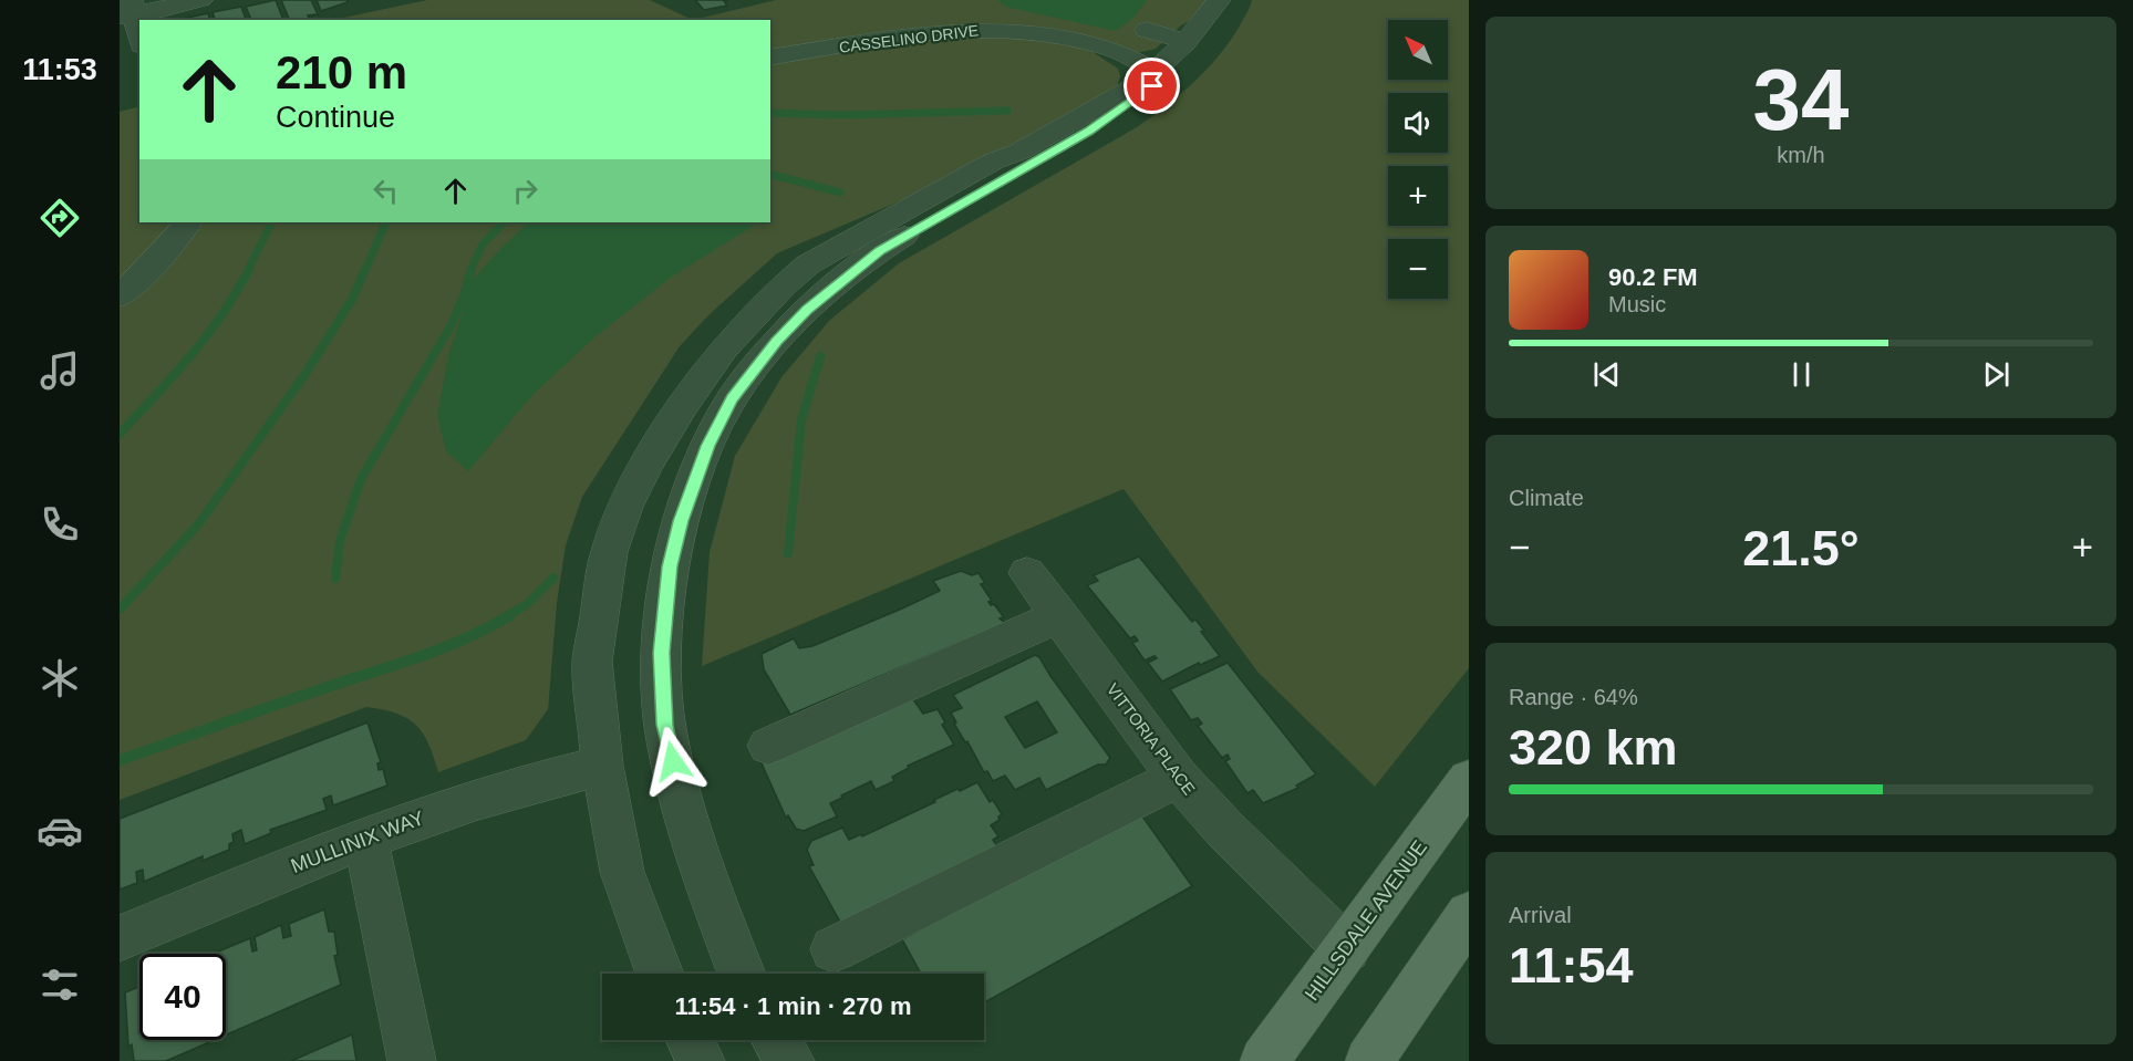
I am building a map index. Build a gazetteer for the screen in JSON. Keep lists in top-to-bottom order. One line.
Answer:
{"streets":{"main road":["HILLSDALE AVENUE"],"street":["CASSELINO DRIVE","VITTORIA PLACE","MULLINIX WAY"]},"crossings":[["VITTORIA PLACE","HILLSDALE AVENUE"]],"north":"top left","page":{"tabs":"11:53","tile":[["34","km/h"],"Climate",["Range · 64%","320 km"],["Arrival","11:54"]],"map_buttons":["+","−"],"turn":["210 m","Continue"],"song":["90.2 FM","Music"],"heat":["−","21.5°","+"],"limit":"40","trip":"11:54 · 1 min · 270 m"}}
